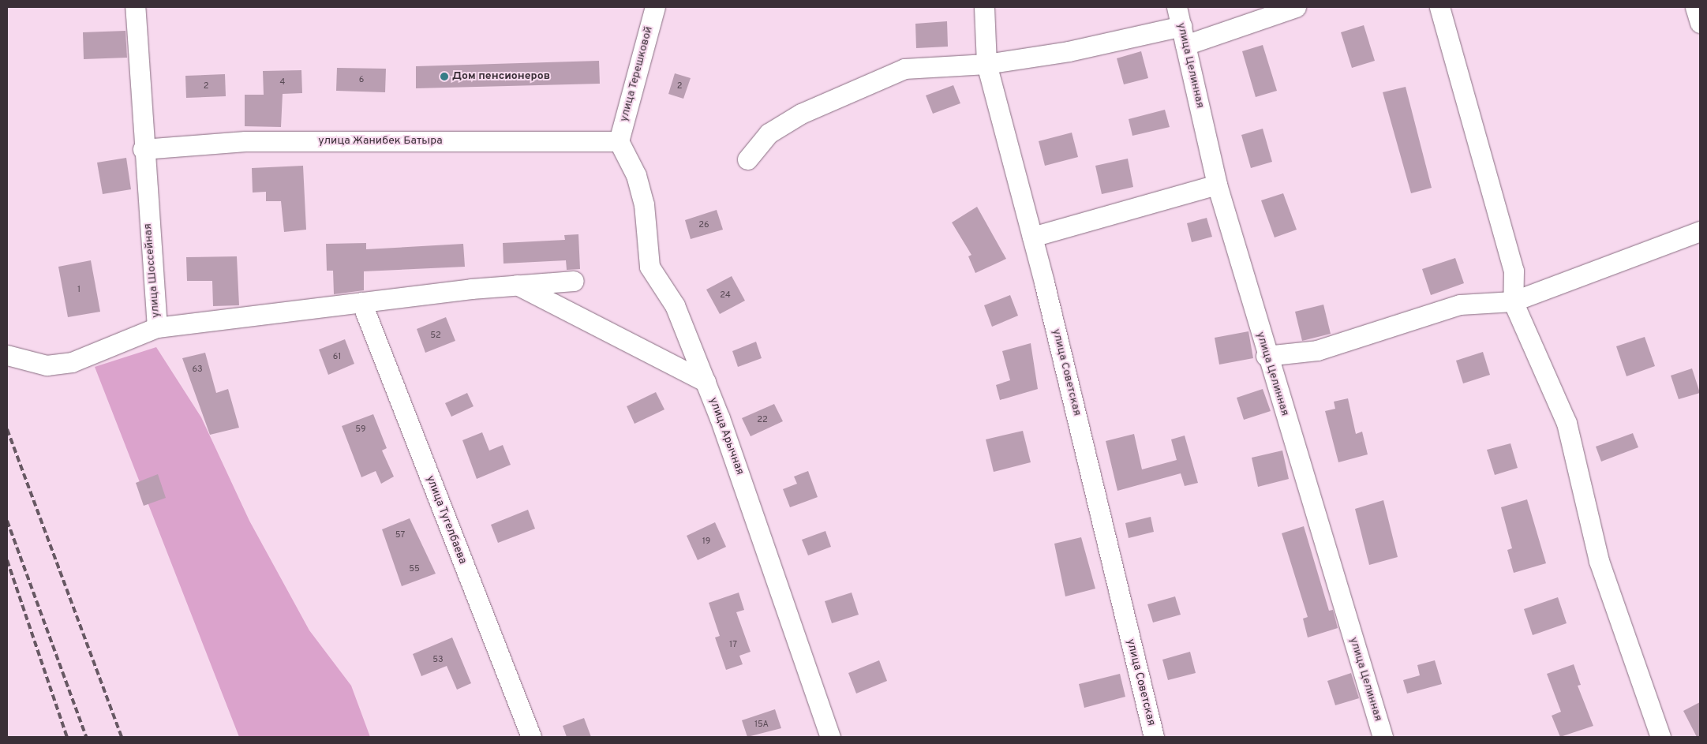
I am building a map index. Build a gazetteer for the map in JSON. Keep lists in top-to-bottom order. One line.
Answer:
{"streets":{"street":["улица Целинная","улица Терешковой","улица Жанибек Батыра","улица Шоссейная","улица Советская","улица Арычная","улица Тугелбаева"]},"crossings":[["улица Терешковой","улица Жанибек Батыра"],["улица Терешковой","улица Арычная"],["улица Жанибек Батыра","улица Шоссейная"],["улица Жанибек Батыра","улица Арычная"]],"places":["Дом пенсионеров"],"house_numbers":["6","4","2","2","26","1","24","52","61","63","22","59","57","19","55","17","53","15А"]}
